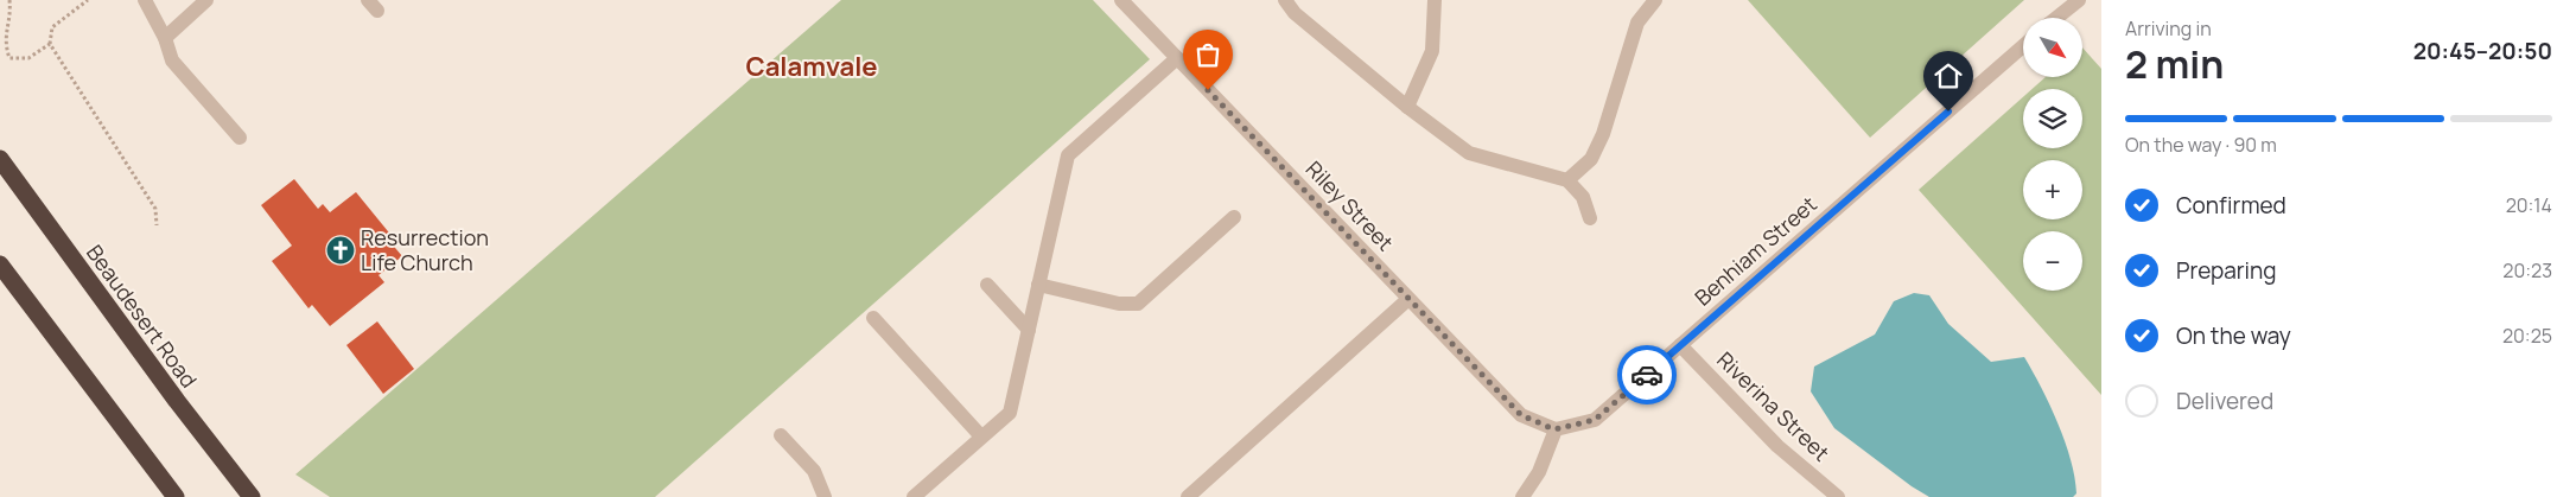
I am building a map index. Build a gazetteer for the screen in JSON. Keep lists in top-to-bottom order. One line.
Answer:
{"streets":{"highway":["Beaudesert Road"],"street":["Riley Street","Benhiam Street","Riverina Street"]},"crossings":[["Riley Street","Benhiam Street"],["Benhiam Street","Riverina Street"]],"districts":["Calamvale"],"places":{"church":["Resurrection Life Church"]},"north":"bottom right","page":{"heading":["2 min","Arriving in","20:45–20:50"],"map_buttons":["+","−"],"bar":"On the way · 90 m","list":[["Confirmed","20:14"],["Preparing","20:23"],["On the way","20:25"],"Delivered"]}}
